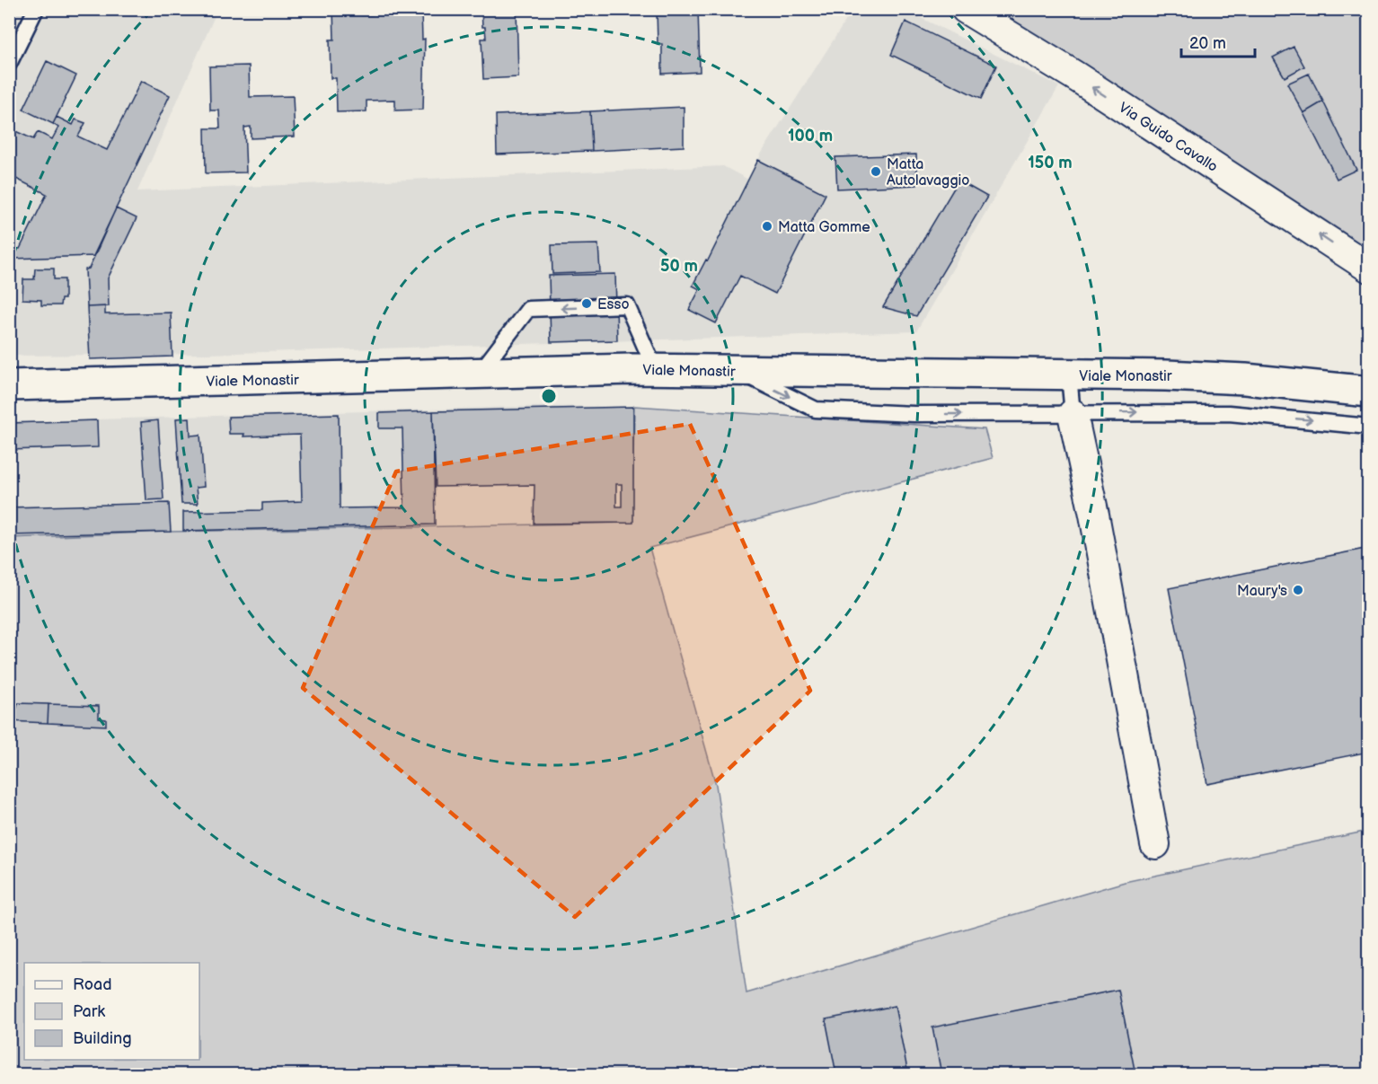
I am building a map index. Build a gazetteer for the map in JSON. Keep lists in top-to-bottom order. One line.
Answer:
{"streets":{"main road":["Viale Monastir"],"street":["Via Guido Cavallo"]},"one_way":["Via Guido Cavallo"],"places":["Matta Autolavaggio","Matta Gomme","Esso","Maury's"],"legend":["Road","Park","Building"],"scale_bar":"20 m","rings":["100 m","150 m","50 m"]}
